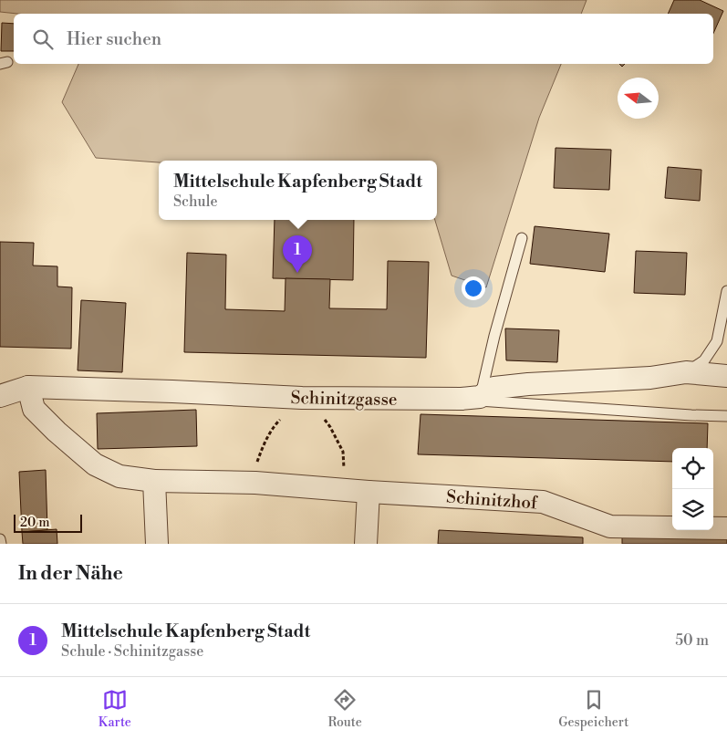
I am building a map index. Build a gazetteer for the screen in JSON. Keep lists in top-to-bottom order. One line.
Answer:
{"streets":{"street":["Schinitzgasse","Schinitzhof"]},"crossings":[["Schinitzgasse","Schinitzhof"]],"scale_bar":"20 m","north":"left","page":{"search":"Hier suchen","popup":["Mittelschule Kapfenberg Stadt","Schule"],"pins":"1","scale":"20 m","heading":"In der Nähe","list":[{"mark":"1","name":"Mittelschule Kapfenberg Stadt","note":"Schule · Schinitzgasse","value":"50 m"}],"nav":["Karte","Route","Gespeichert"]}}
